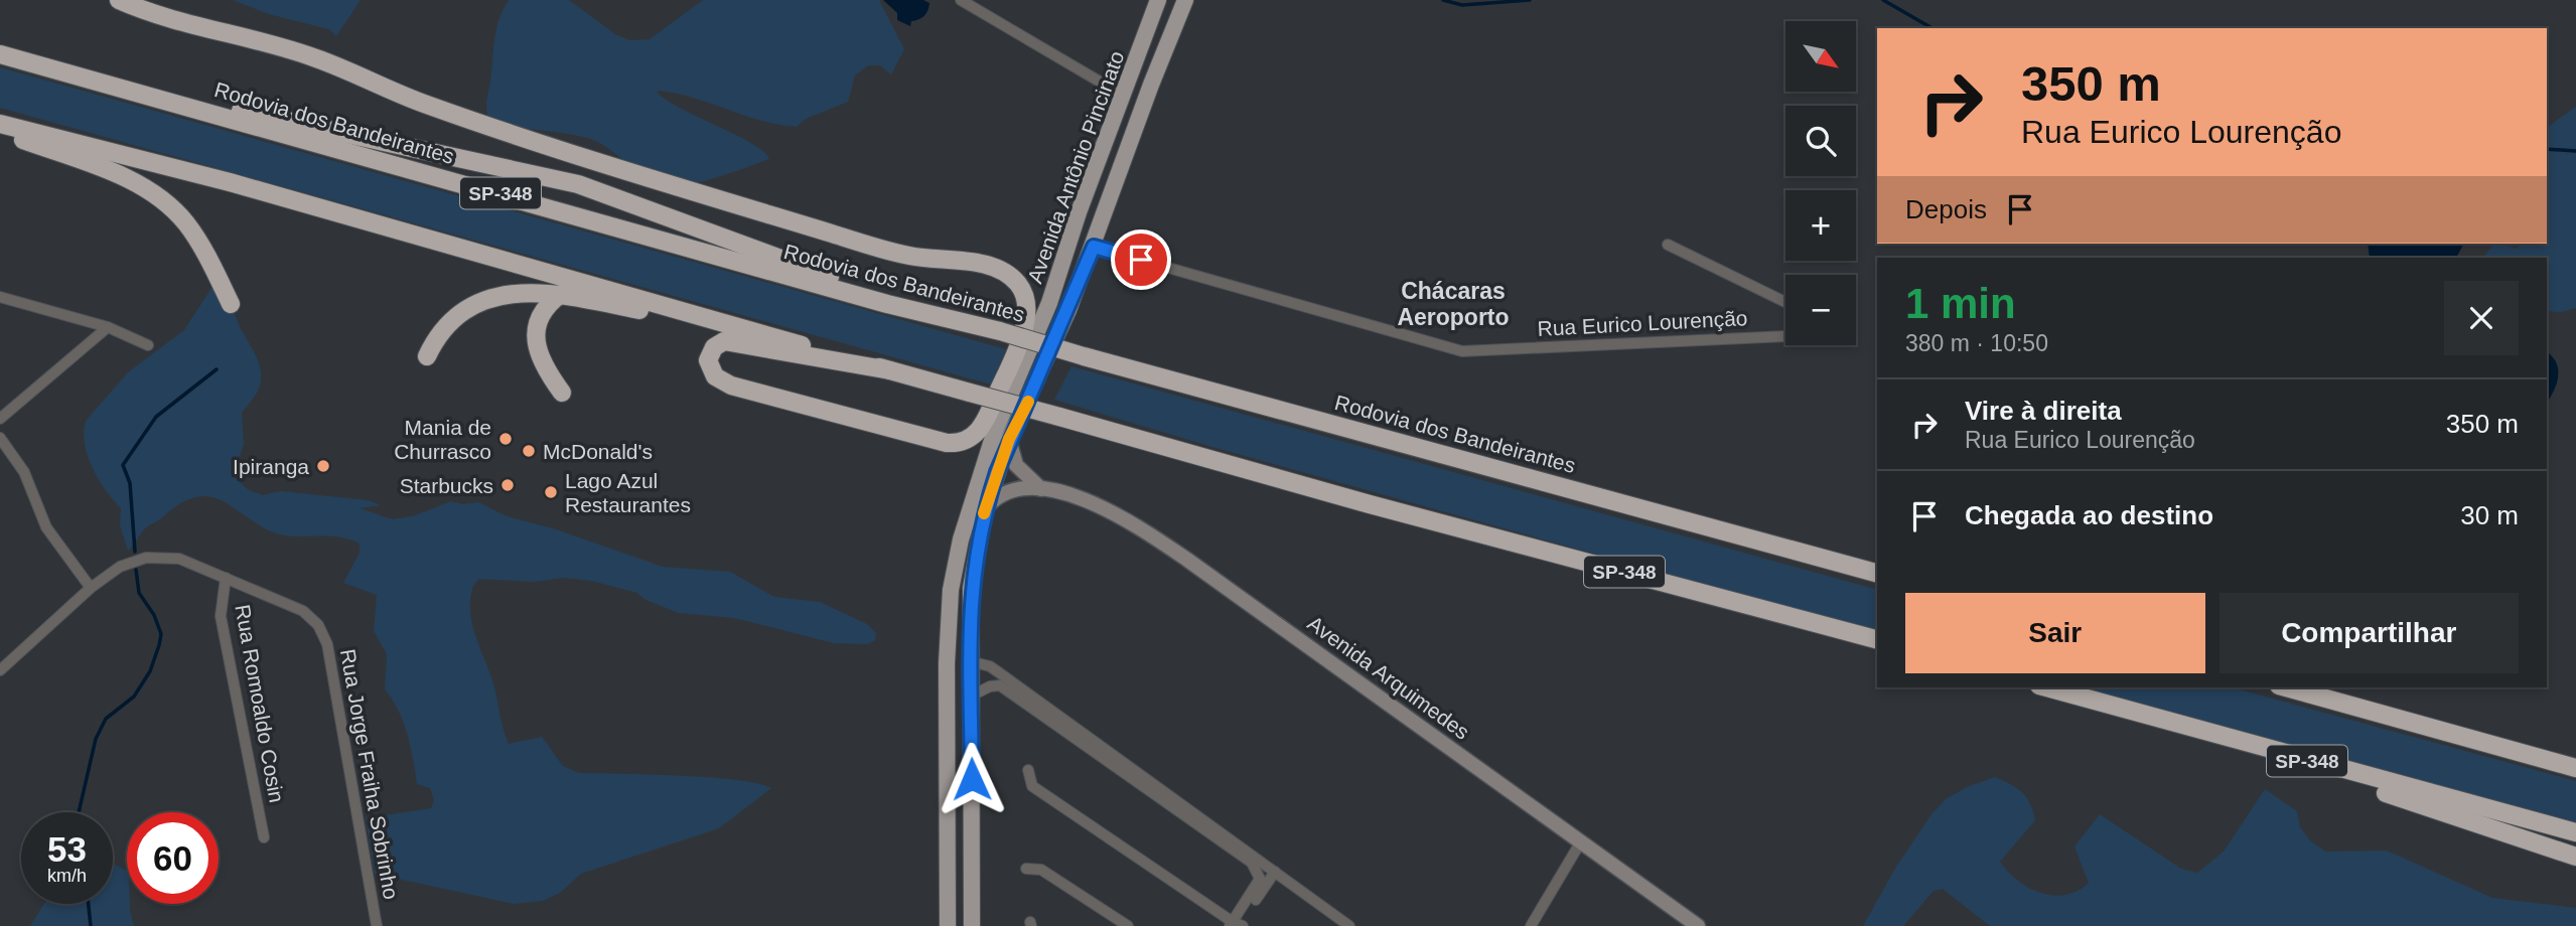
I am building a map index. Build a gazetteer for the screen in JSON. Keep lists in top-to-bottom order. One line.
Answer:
{"streets":{"highway":["Rodovia dos Bandeirantes","SP-348"],"main road":["Avenida Antônio Pincinato","Avenida Arquimedes"],"street":["Rua Eurico Lourenção","Rua Romoaldo Cosin","Rua Jorge Fraiha Sobrinho"]},"crossings":[["Avenida Antônio Pincinato","Rua Eurico Lourenção"],["Avenida Antônio Pincinato","Avenida Arquimedes"],["Rua Romoaldo Cosin","Rua Jorge Fraiha Sobrinho"]],"districts":["Chácaras Aeroporto"],"places":["Mania de Churrasco","McDonald's","Ipiranga","Starbucks","Lago Azul Restaurantes"],"north":"bottom right","page":{"map_buttons":["+","−"],"turn":["350 m","Rua Eurico Lourenção"],"then":"Depois","heading":["1 min","380 m · 10:50"],"list":[{"name":"Vire à direita","note":"Rua Eurico Lourenção","value":"350 m"},{"name":"Chegada ao destino","value":"30 m"}],"buttons":["Sair","Compartilhar"],"speed":"53 km/h","limit":"60"}}
